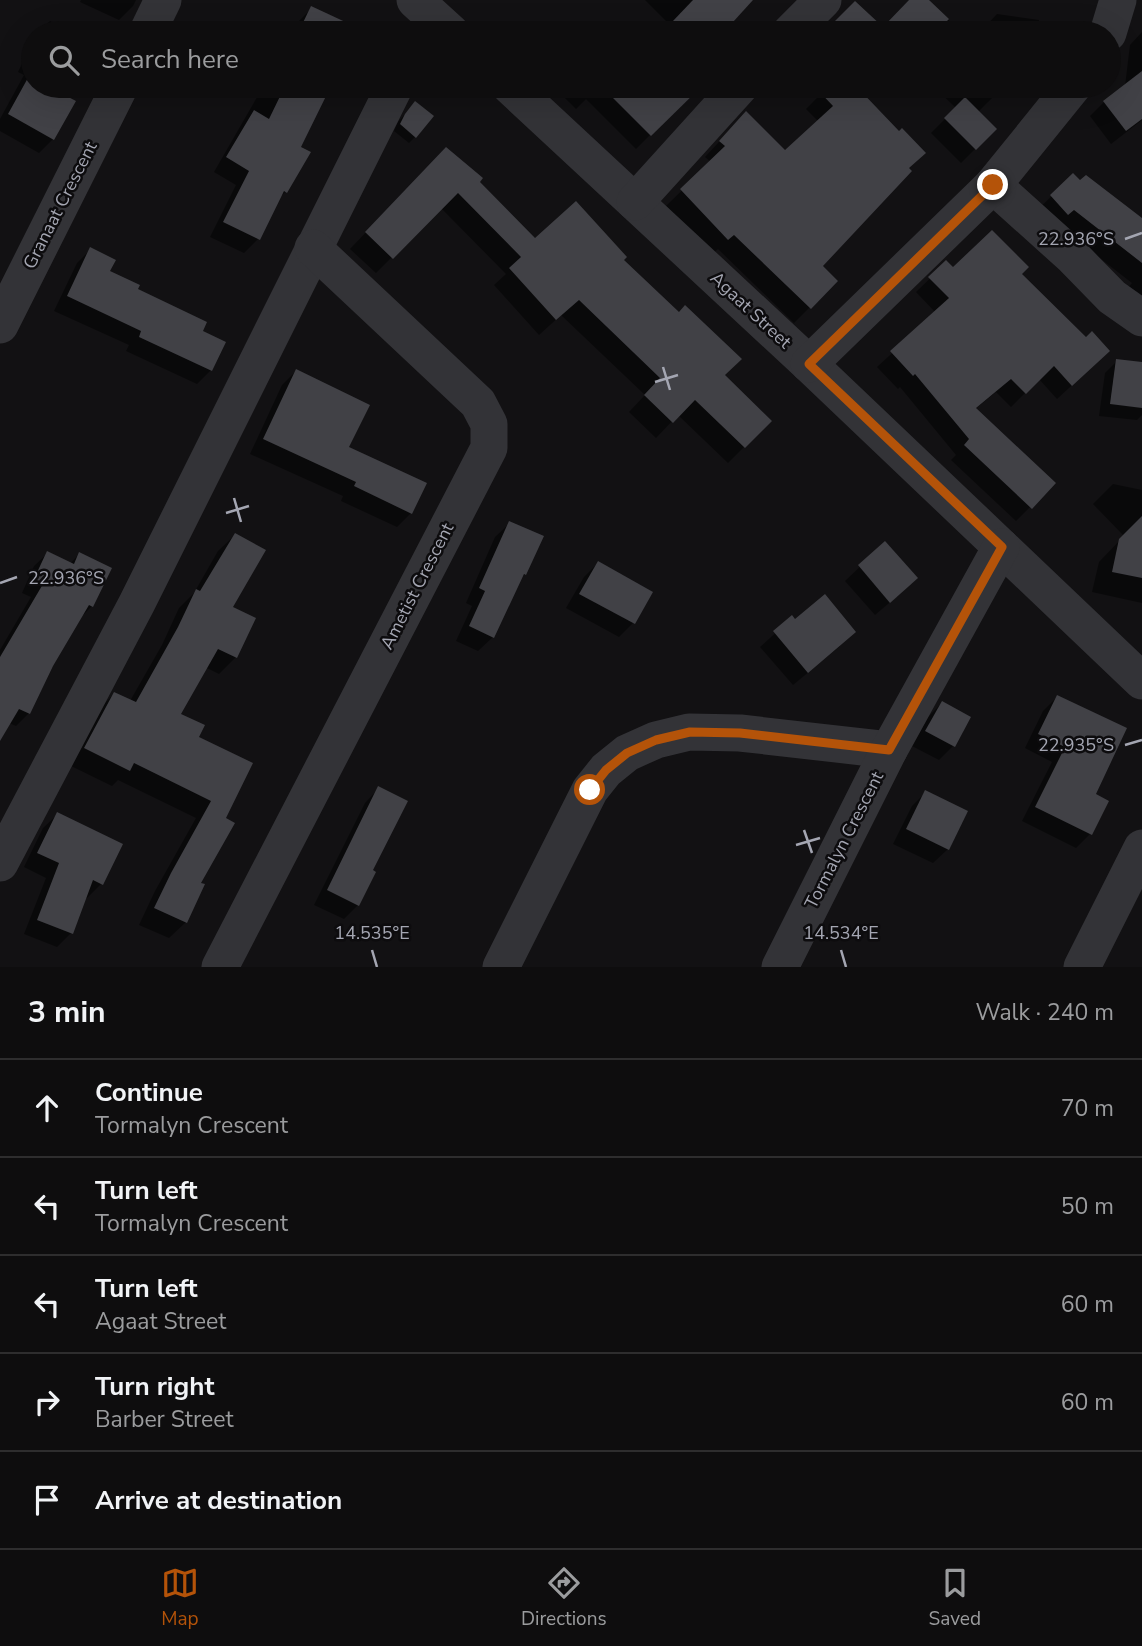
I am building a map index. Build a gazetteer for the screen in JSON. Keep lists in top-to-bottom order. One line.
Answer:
{"streets":{"street":["Granaat Crescent","Agaat Street","Ametist Crescent","Tormalyn Crescent"]},"crossings":[["Agaat Street","Tormalyn Crescent"]],"page":{"search":"Search here","heading":["3 min","Walk · 240 m"],"list":[["Continue","Tormalyn Crescent","70 m"],["Turn left","Tormalyn Crescent","50 m"],["Turn left","Agaat Street","60 m"],["Turn right","Barber Street","60 m"],"Arrive at destination"],"nav":["Map","Directions","Saved"]},"coordinates":["22.936°S","22.935°S","14.535°E","14.534°E"]}
